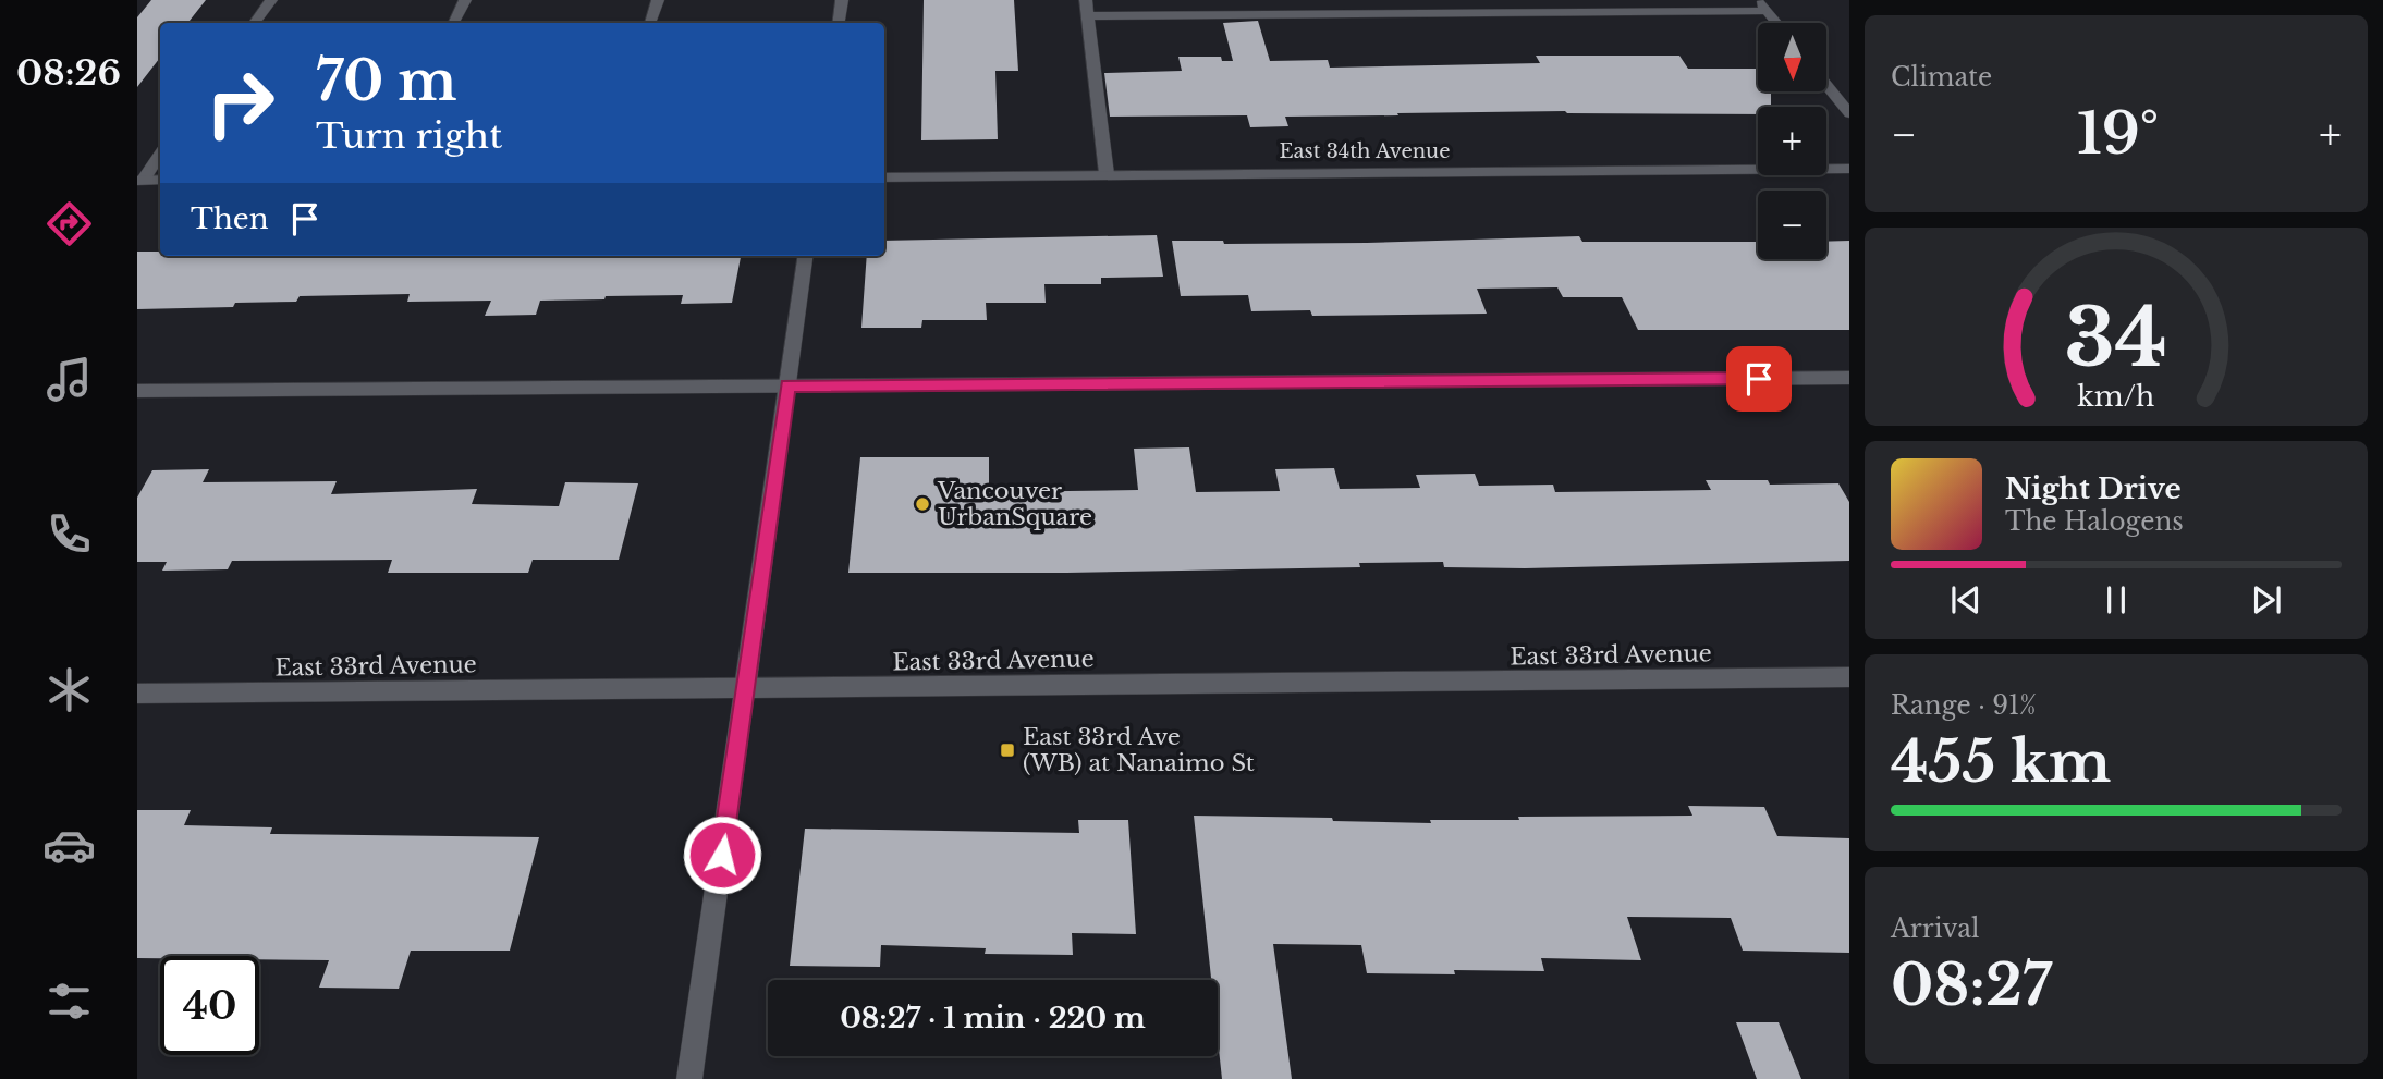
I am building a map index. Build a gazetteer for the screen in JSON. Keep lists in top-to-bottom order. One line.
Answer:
{"streets":{"street":["East 34th Avenue","East 33rd Avenue"]},"places":{"other":["Vancouver UrbanSquare"],"transit":["East 33rd Ave (WB) at Nanaimo St"]},"north":"bottom","page":{"tabs":"08:26","tile":["Climate",["Range · 91%","455 km"],["Arrival","08:27"]],"map_buttons":["+","−"],"turn":["70 m","Turn right"],"heat":["−","19°","+"],"then":"Then","song":["Night Drive","The Halogens"],"limit":"40","trip":"08:27 · 1 min · 220 m","gauge":["34","km/h"]}}
